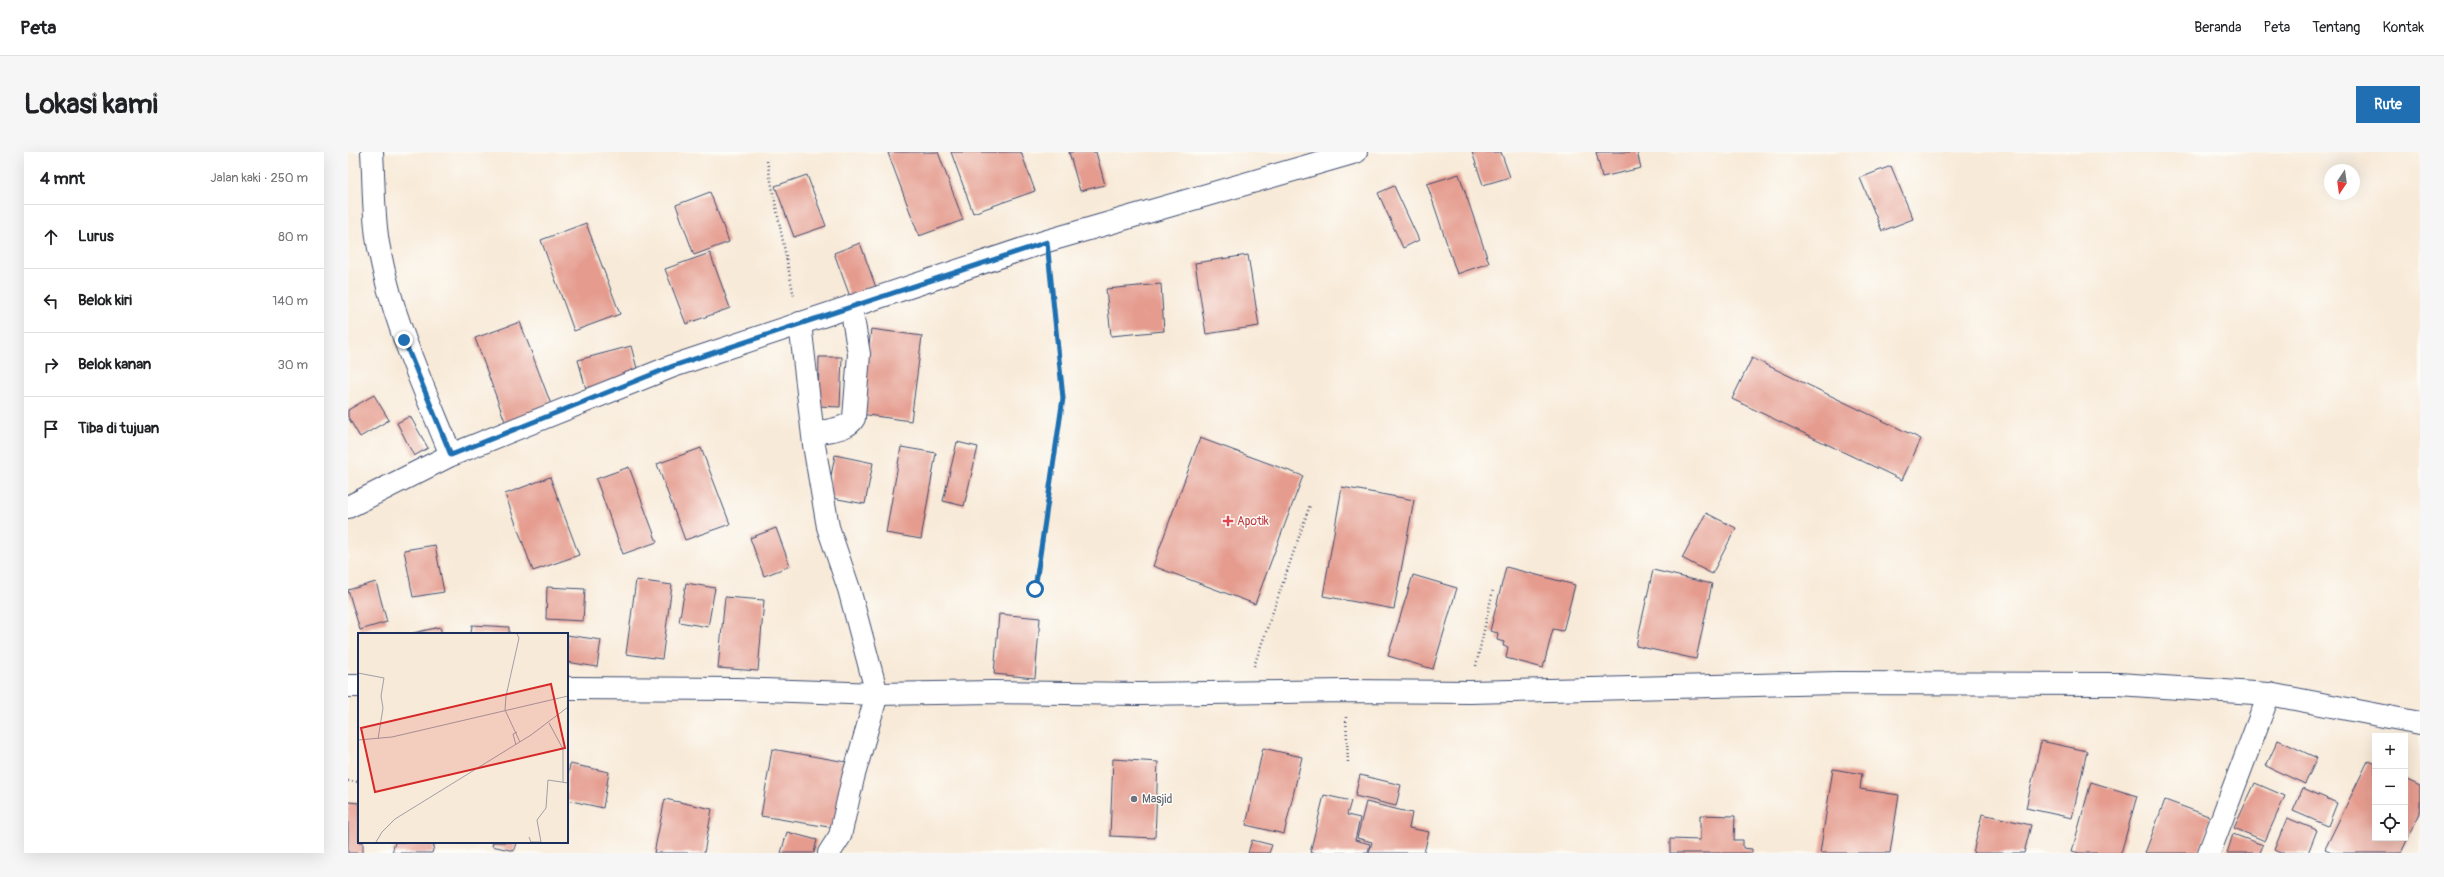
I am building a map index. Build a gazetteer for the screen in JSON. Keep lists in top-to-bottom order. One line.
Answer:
{"places":{"health":["Apotik"],"other":["Masjid"]},"north":"bottom","page":{"header":"Peta","nav":["Beranda","Peta","Tentang","Kontak"],"buttons":"Rute","title":"Lokasi kami","heading":["4 mnt","Jalan kaki · 250 m"],"list":[["Lurus","80 m"],["Belok kiri","140 m"],["Belok kanan","30 m"],"Tiba di tujuan"],"map_buttons":["+","−"]}}
